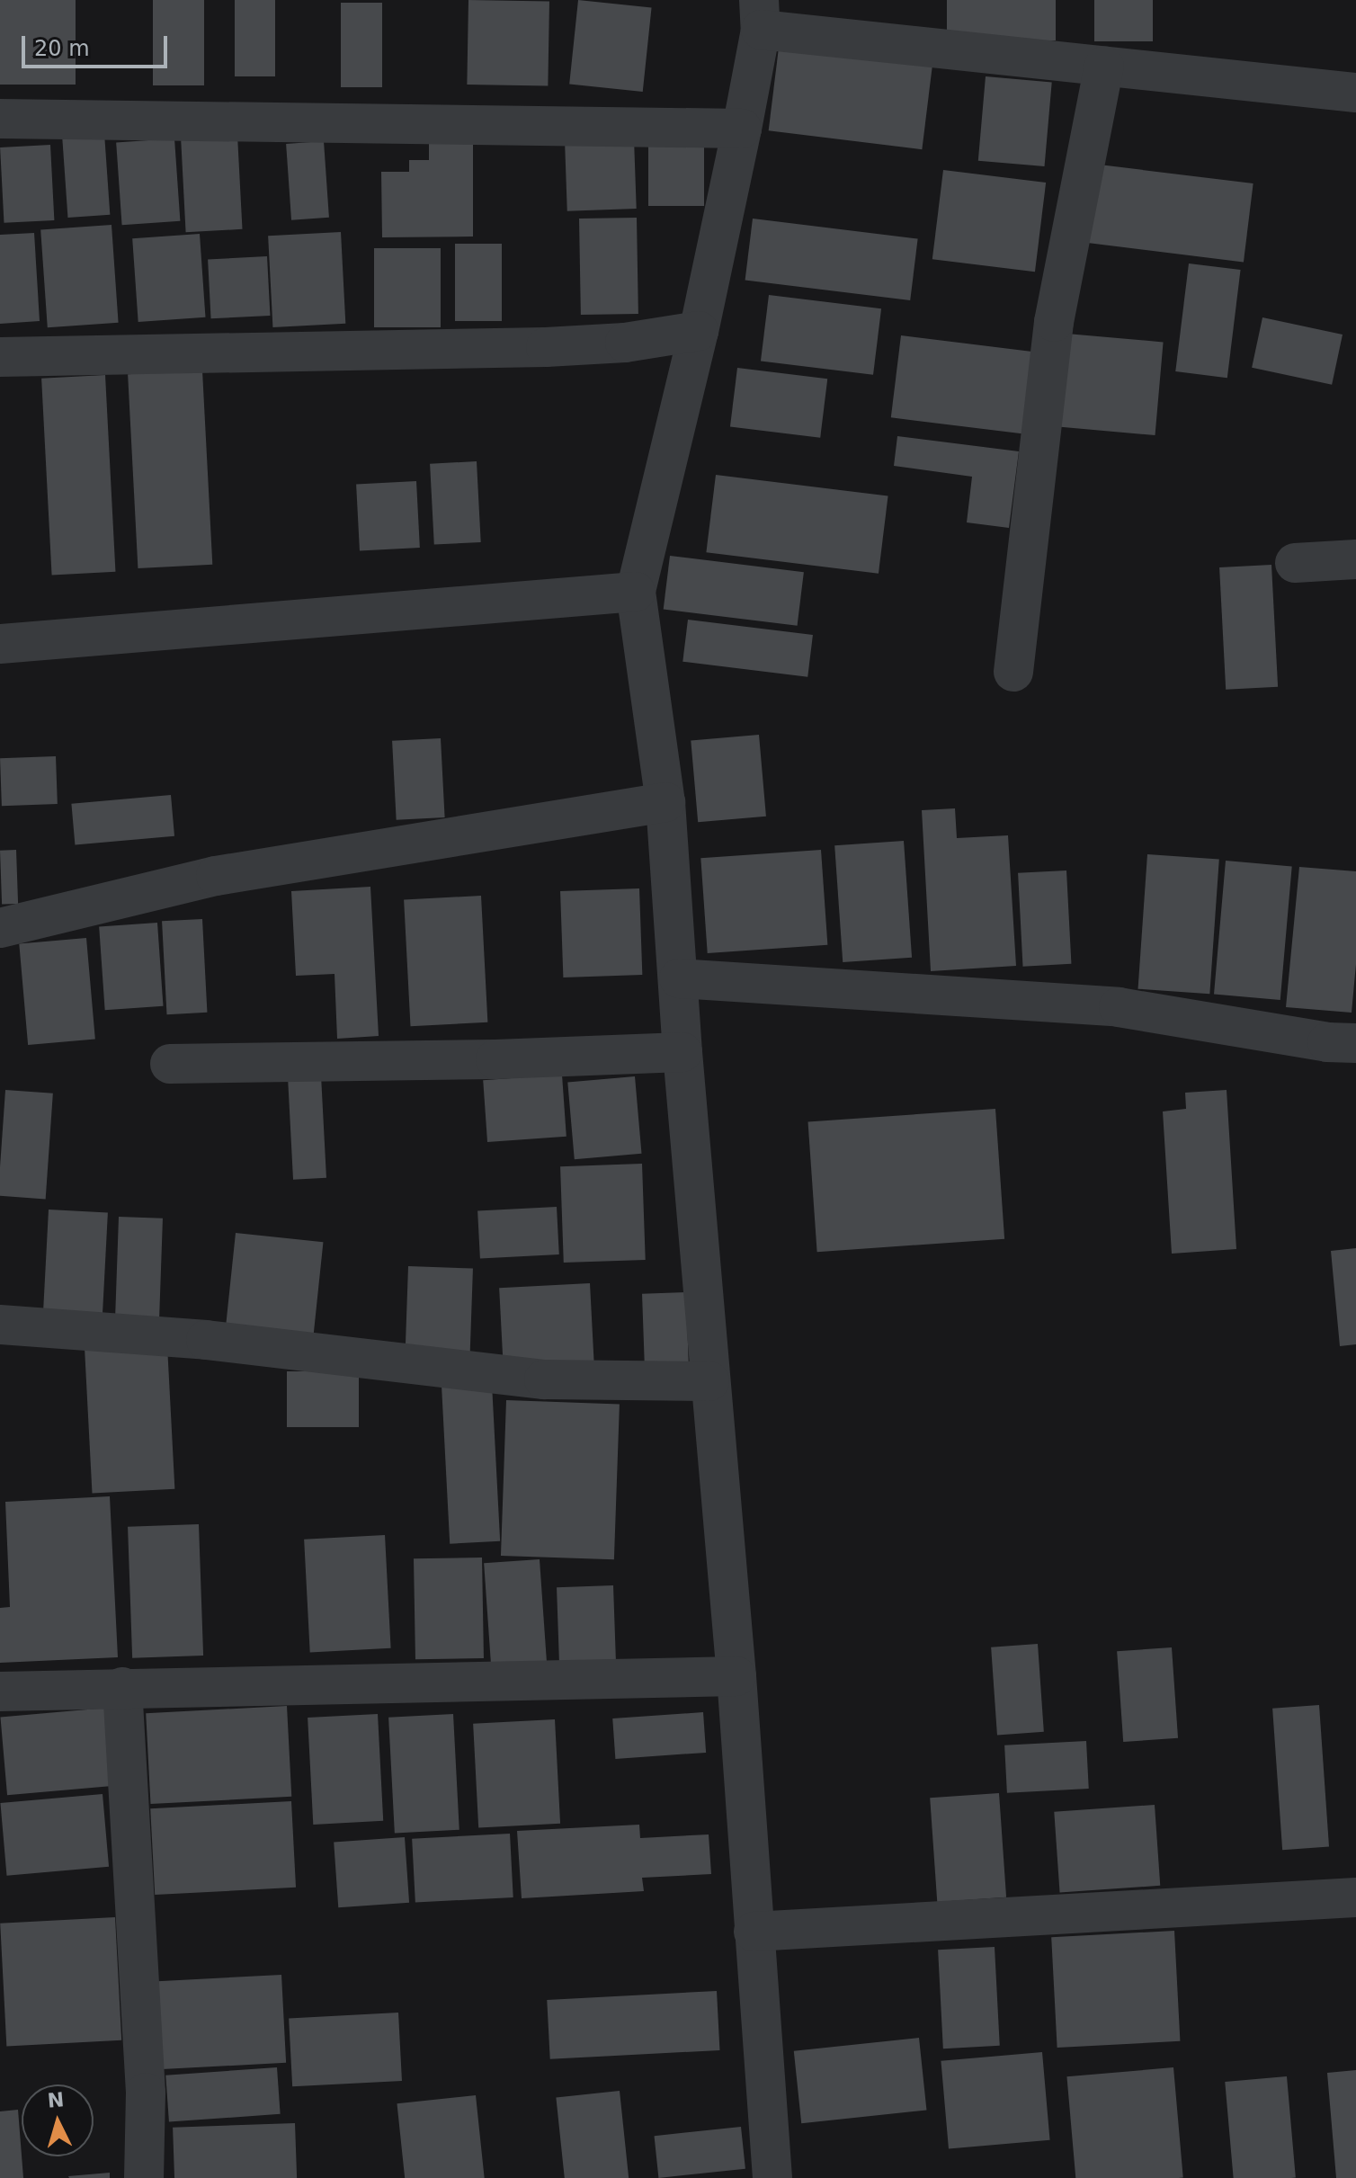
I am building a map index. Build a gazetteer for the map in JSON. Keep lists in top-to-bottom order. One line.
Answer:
{"scale_bar":"20 m","north":"top"}
